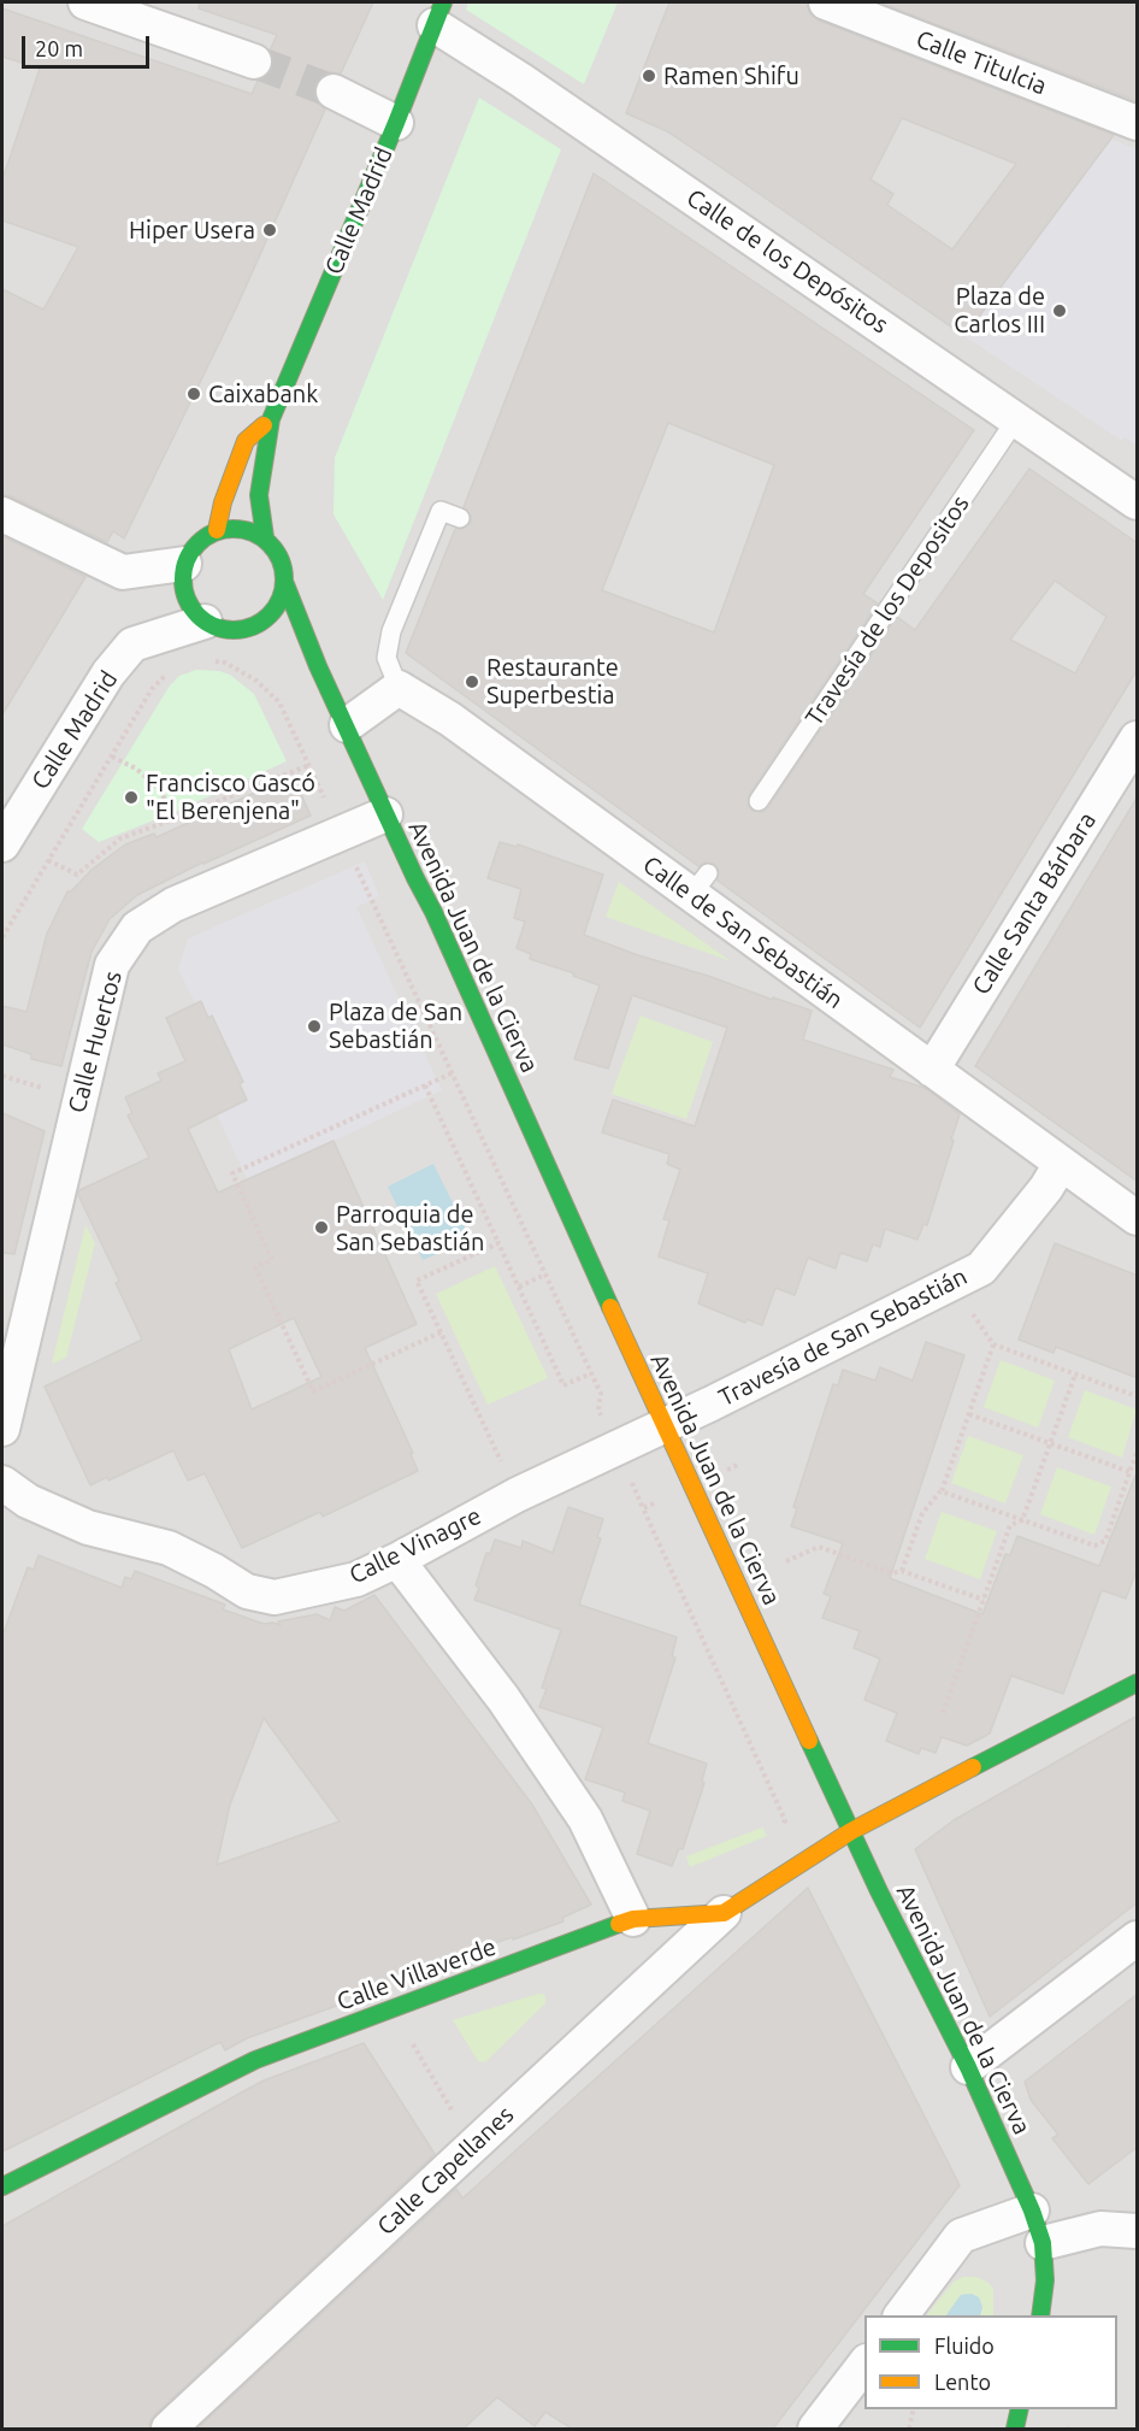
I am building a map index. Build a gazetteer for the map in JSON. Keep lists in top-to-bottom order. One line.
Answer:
{"streets":{"street":["Calle Titulcia","Calle Madrid","Calle de los Depósitos","Calle Santa Bárbara","Calle de San Sebastián","Avenida Juan de la Cierva","Calle Huertos","Travesía de San Sebastián","Calle Vinagre","Calle Villaverde","Calle Capellanes"],"lane":["Travesía de los Depositos"]},"crossings":[["Calle Madrid","Calle de los Depósitos"],["Calle Madrid","Avenida Juan de la Cierva"],["Calle de los Depósitos","Travesía de los Depositos"],["Calle Santa Bárbara","Calle de San Sebastián"],["Calle de San Sebastián","Travesía de San Sebastián"],["Avenida Juan de la Cierva","Calle Huertos"],["Avenida Juan de la Cierva","Travesía de San Sebastián"],["Avenida Juan de la Cierva","Calle Vinagre"],["Avenida Juan de la Cierva","Calle Villaverde"],["Travesía de San Sebastián","Calle Vinagre"],["Calle Villaverde","Calle Capellanes"]],"places":["Ramen Shifu","Hiper Usera","Plaza de Carlos III","Caixabank","Restaurante Superbestia","Francisco Gascó \"El Berenjena\"","Plaza de San Sebastián","Parroquia de San Sebastián"],"legend":["Fluido","Lento"],"scale_bar":"20 m"}
